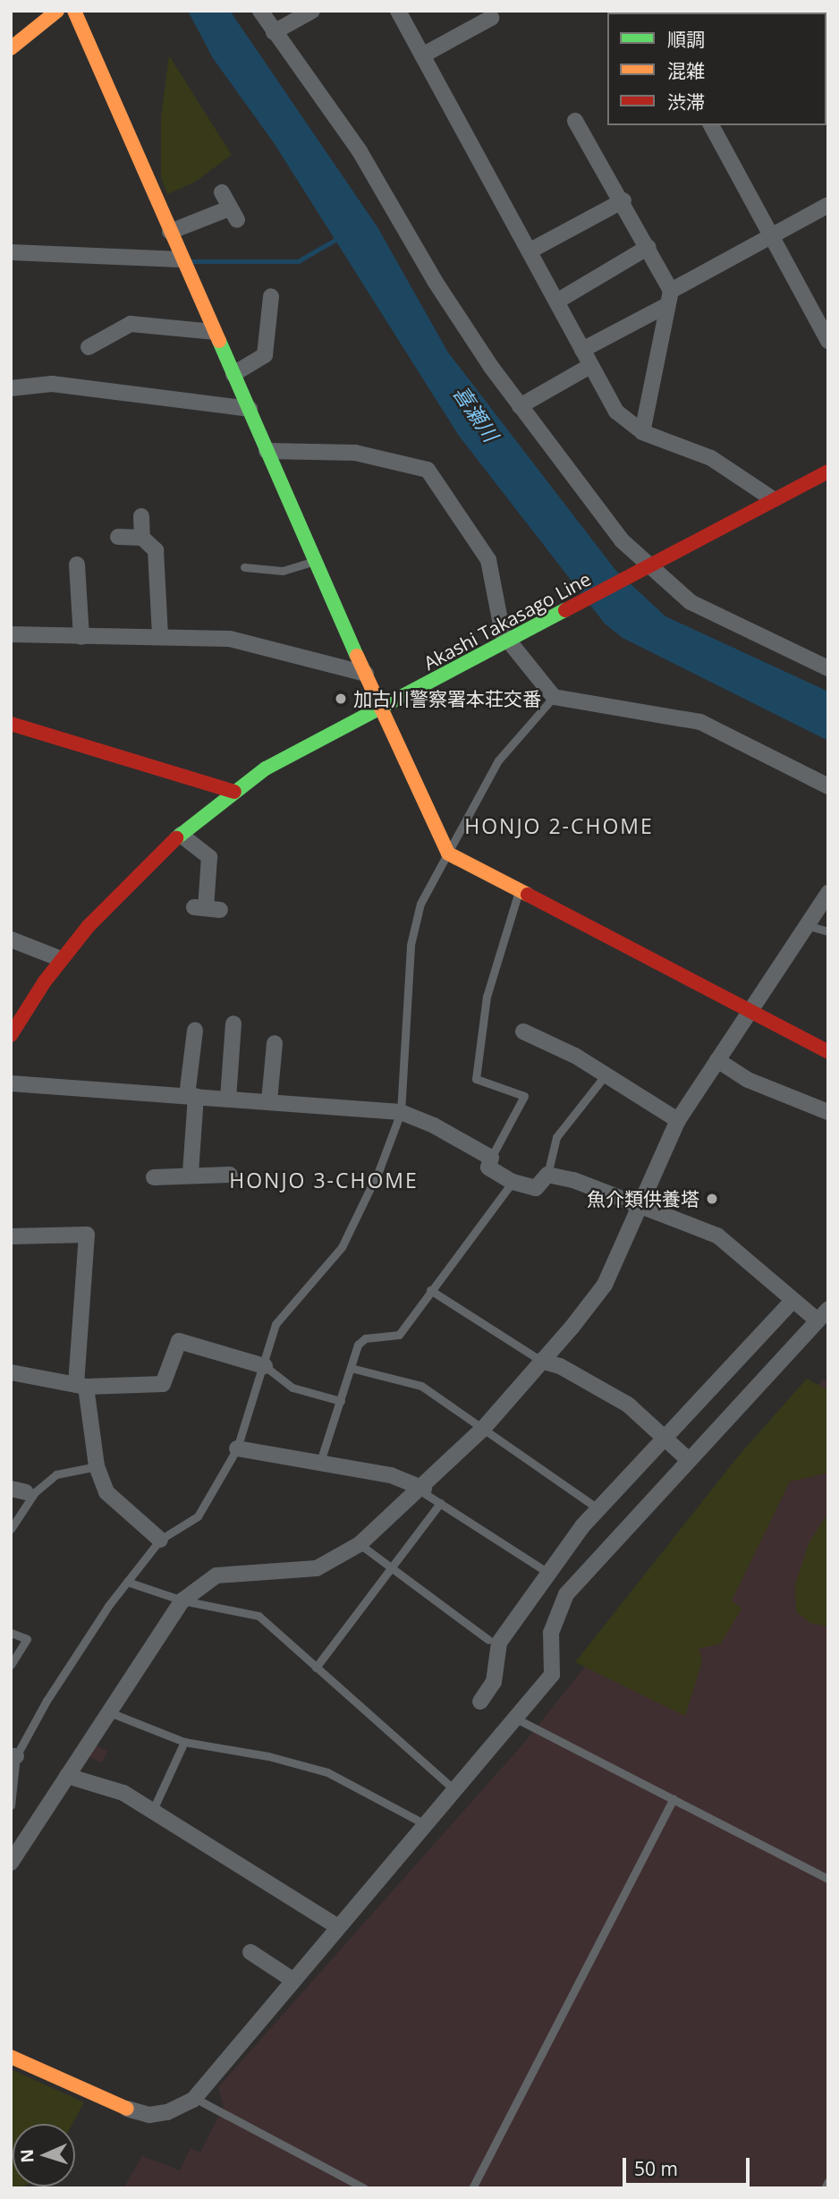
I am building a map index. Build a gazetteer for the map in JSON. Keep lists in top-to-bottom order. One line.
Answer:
{"streets":{"street":["Akashi Takasago Line"]},"districts":["HONJO 2-CHOME","HONJO 3-CHOME"],"water":["喜瀬川"],"places":["加古川警察署本荘交番","魚介類供養塔"],"legend":["順調","混雑","渋滞"],"scale_bar":"50 m","north":"left"}
